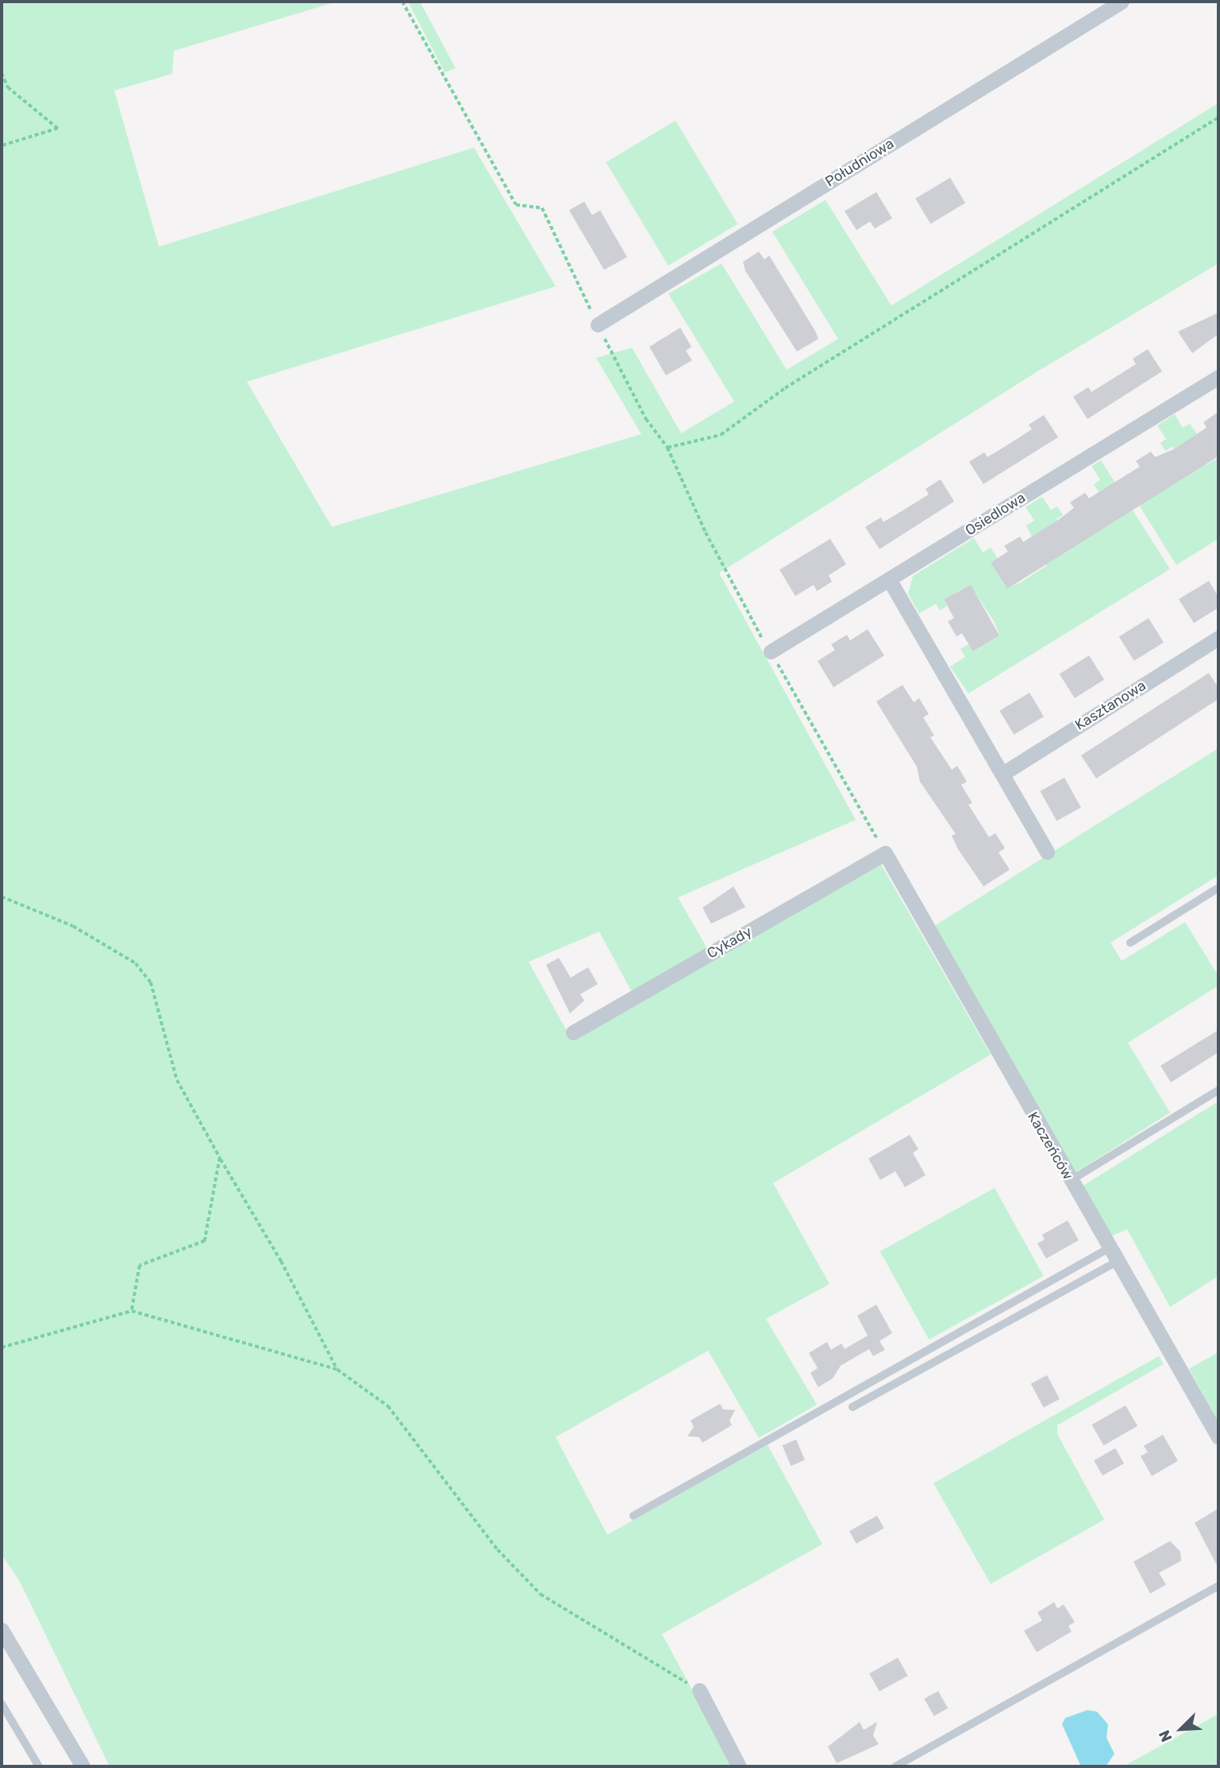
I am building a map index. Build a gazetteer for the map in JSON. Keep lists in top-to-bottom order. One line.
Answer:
{"streets":{"street":["Południowa","Osiedlowa","Kasztanowa","Cykady","Kaczeńców"]},"crossings":[["Cykady","Kaczeńców"]],"north":"bottom left"}
